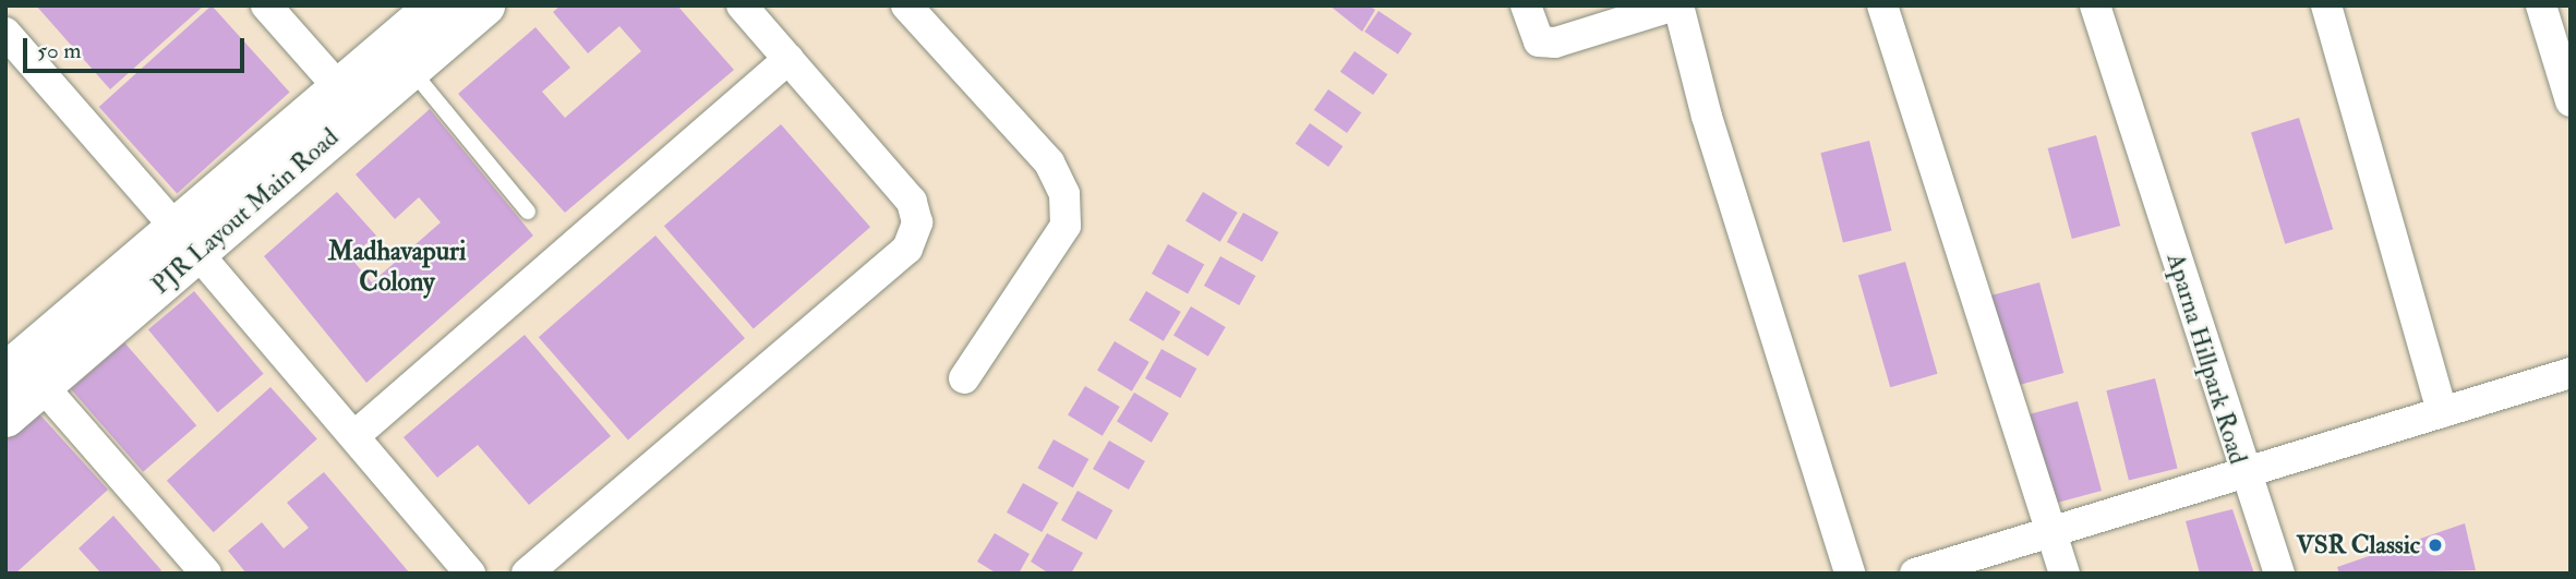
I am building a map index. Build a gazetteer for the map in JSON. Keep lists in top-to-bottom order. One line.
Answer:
{"streets":{"street":["PJR Layout Main Road","Aparna Hillpark Road"]},"districts":["Madhavapuri Colony"],"places":["VSR Classic"],"scale_bar":"50 m"}
